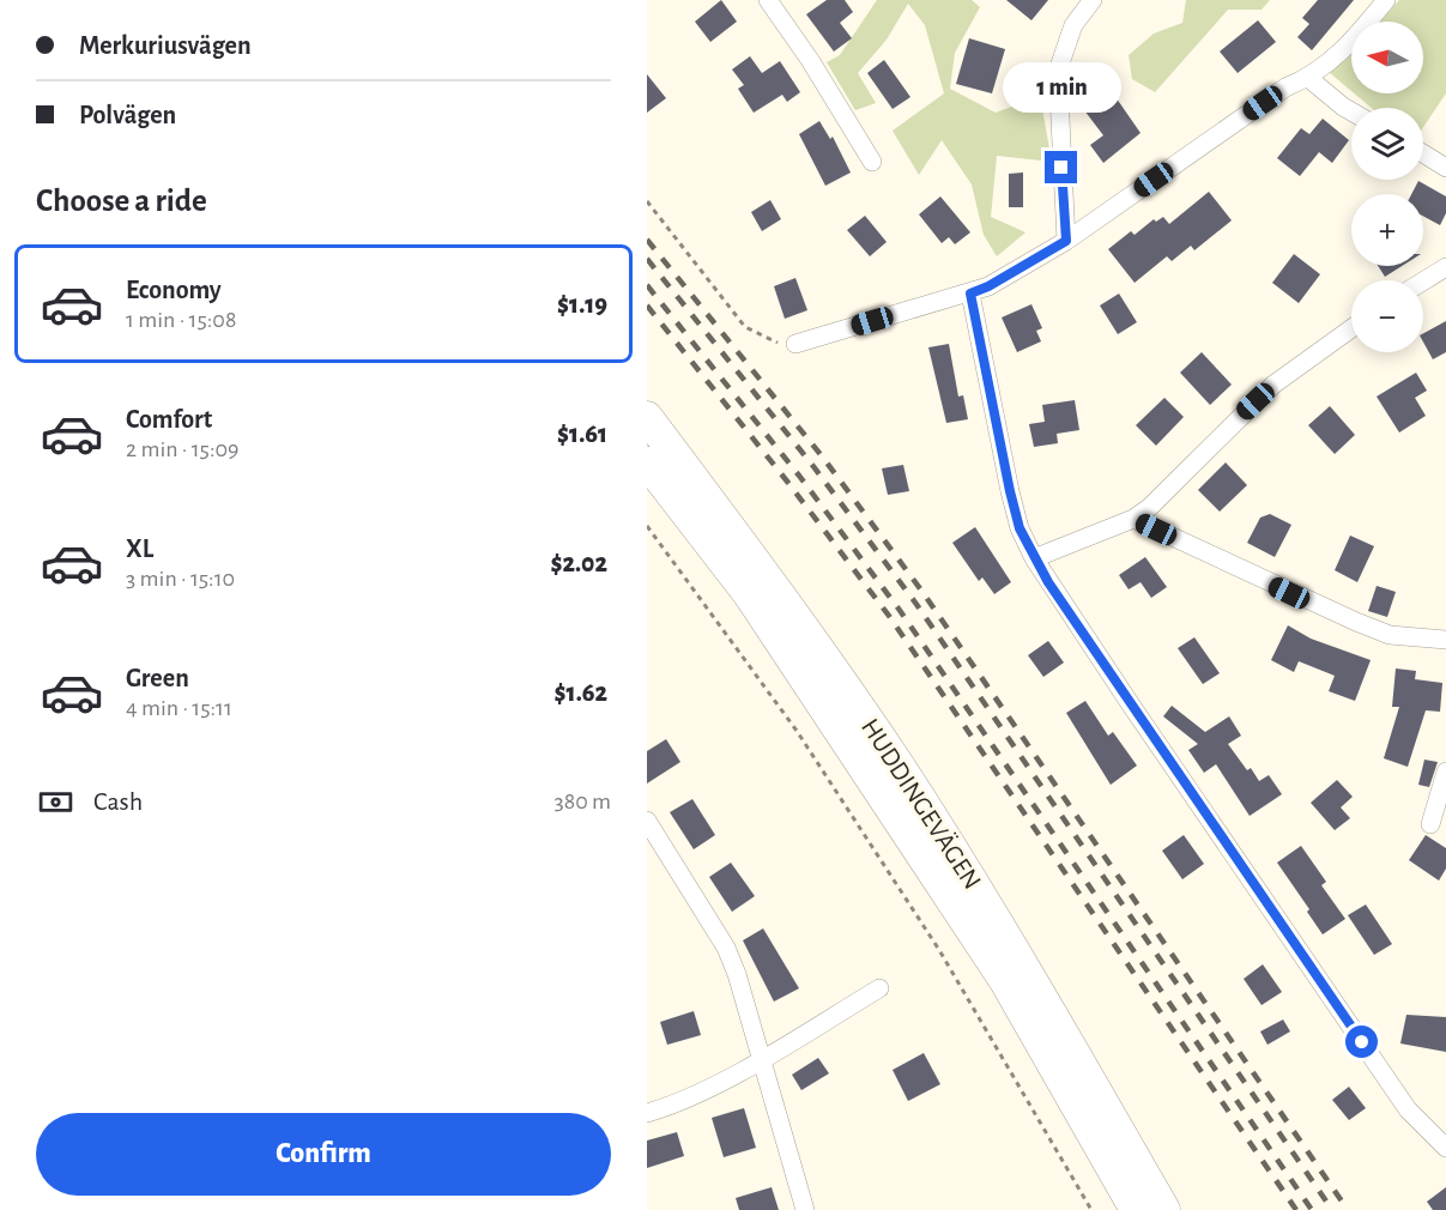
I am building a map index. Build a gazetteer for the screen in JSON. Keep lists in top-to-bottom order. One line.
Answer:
{"streets":{"main road":["HUDDINGEVÄGEN"]},"north":"left","page":{"banner":["Merkuriusvägen","Polvägen"],"map_buttons":["+","−"],"bubble":"1 min","heading":"Choose a ride","list":[{"name":"Economy","note":"1 min · 15:08","value":"$1.19"},{"name":"Comfort","note":"2 min · 15:09","value":"$1.61"},{"name":"XL","note":"3 min · 15:10","value":"$2.02"},{"name":"Green","note":"4 min · 15:11","value":"$1.62"}],"pay":["Cash","380 m"],"buttons":"Confirm"}}
